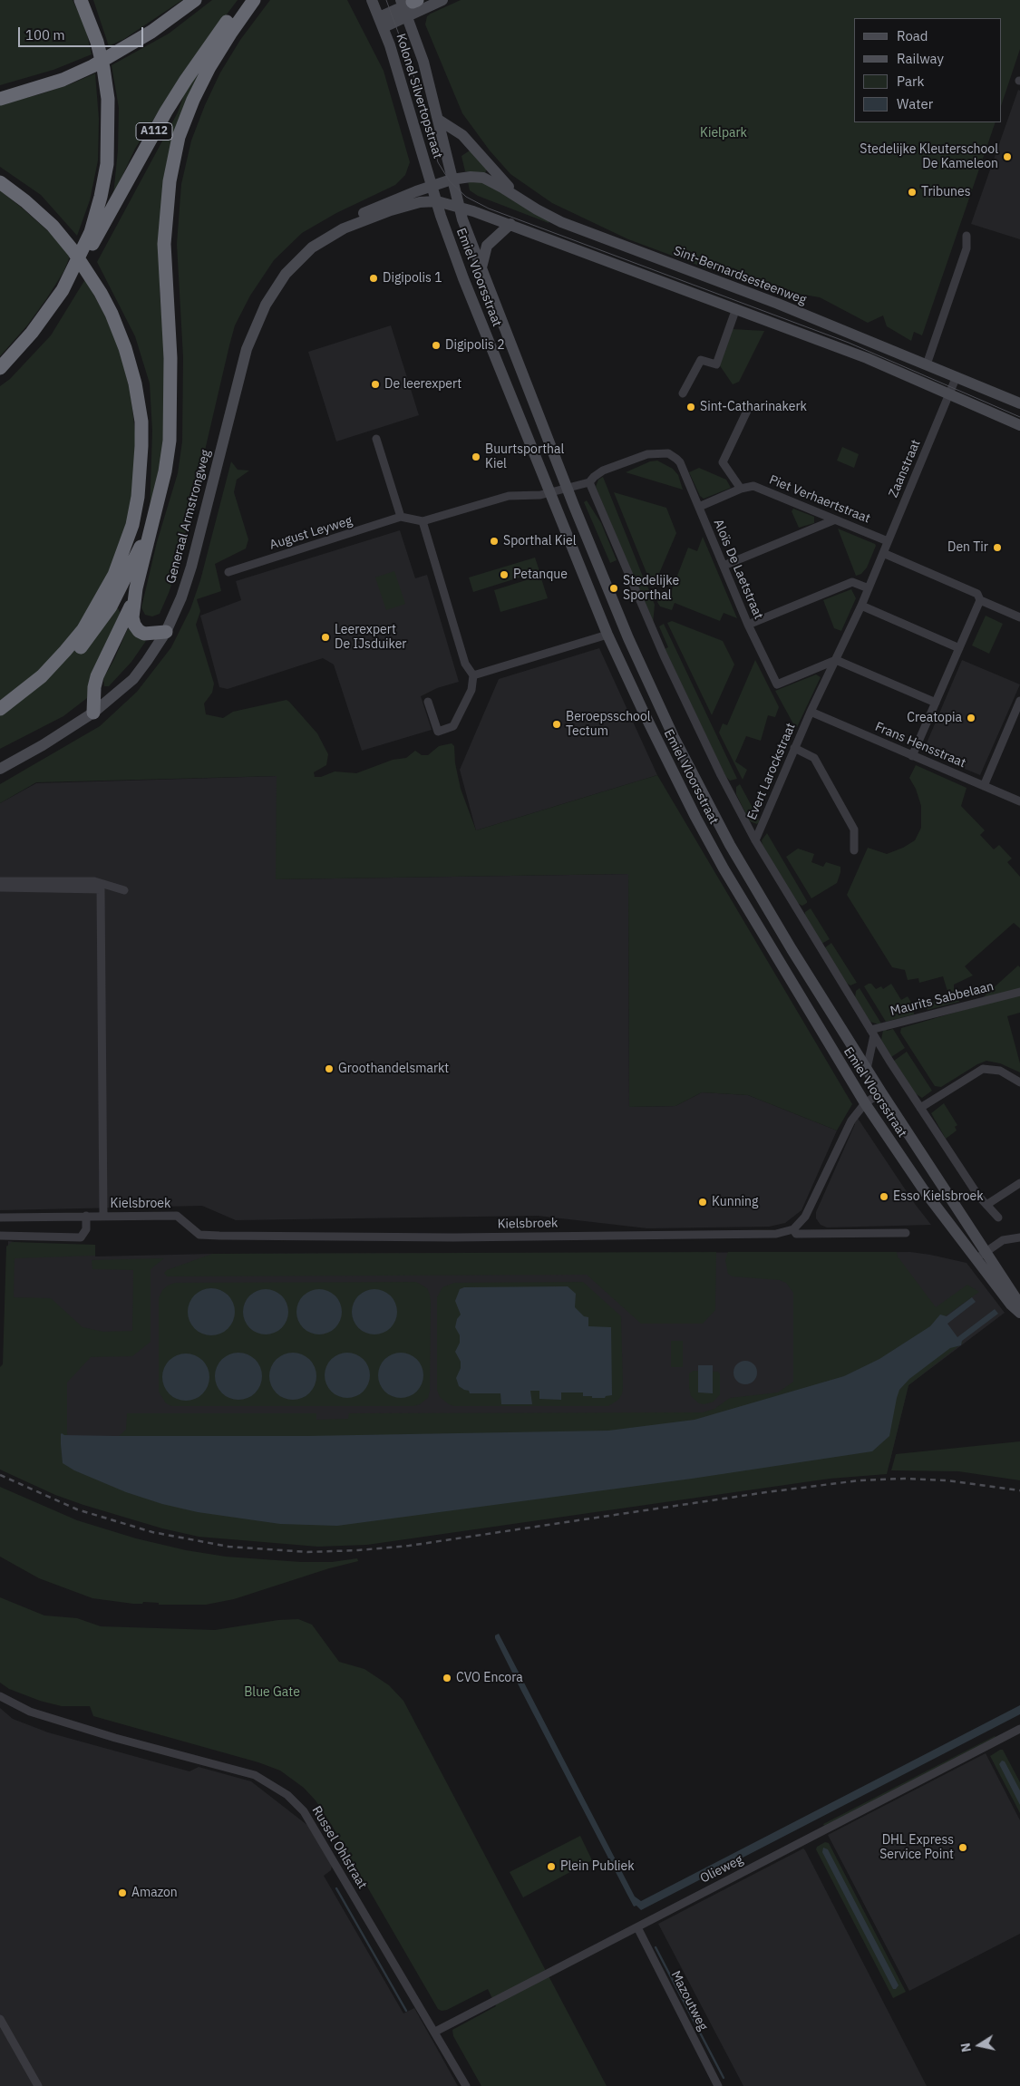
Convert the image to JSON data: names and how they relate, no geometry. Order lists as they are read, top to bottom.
{
  "streets": {
    "highway": ["A112"],
    "street": [
      "Kolonel Silvertopstraat",
      "Sint-Bernardsesteenweg",
      "Emiel Vloorsstraat",
      "Zaanstraat",
      "Piet Verhaertstraat",
      "Generaal Armstrongweg",
      "August Leyweg",
      "Aloïs De Laetstraat",
      "Frans Hensstraat",
      "Evert Larockstraat",
      "Maurits Sabbelaan",
      "Kielsbroek",
      "Russel Ohlstraat",
      "Olieweg",
      "Mazoutweg"
    ]
  },
  "crossings": [
    ["Kolonel Silvertopstraat", "Sint-Bernardsesteenweg"],
    ["Kolonel Silvertopstraat", "Emiel Vloorsstraat"],
    ["Kolonel Silvertopstraat", "Generaal Armstrongweg"],
    ["Sint-Bernardsesteenweg", "Emiel Vloorsstraat"],
    ["Sint-Bernardsesteenweg", "Zaanstraat"],
    ["Sint-Bernardsesteenweg", "Generaal Armstrongweg"],
    ["Emiel Vloorsstraat", "Generaal Armstrongweg"],
    ["Emiel Vloorsstraat", "August Leyweg"],
    ["Emiel Vloorsstraat", "Maurits Sabbelaan"],
    ["Zaanstraat", "Piet Verhaertstraat"],
    ["Zaanstraat", "Aloïs De Laetstraat"],
    ["Zaanstraat", "Evert Larockstraat"],
    ["Piet Verhaertstraat", "Aloïs De Laetstraat"],
    ["Aloïs De Laetstraat", "Evert Larockstraat"],
    ["Frans Hensstraat", "Evert Larockstraat"],
    ["Russel Ohlstraat", "Olieweg"],
    ["Olieweg", "Mazoutweg"]
  ],
  "parks": ["Kielpark", "Blue Gate"],
  "places": [
    "Stedelijke Kleuterschool De Kameleon",
    "Tribunes",
    "Digipolis 1",
    "Digipolis 2",
    "De leerexpert",
    "Sint-Catharinakerk",
    "Buurtsporthal Kiel",
    "Sporthal Kiel",
    "Den Tir",
    "Petanque",
    "Stedelijke Sporthal",
    "Leerexpert De IJsduiker",
    "Creatopia",
    "Beroepsschool Tectum",
    "Groothandelsmarkt",
    "Esso Kielsbroek",
    "Kunning",
    "CVO Encora",
    "DHL Express Service Point",
    "Plein Publiek",
    "Amazon"
  ],
  "legend": [
    "Road",
    "Railway",
    "Park",
    "Water"
  ],
  "scale_bar": "100 m",
  "north": "left"
}
